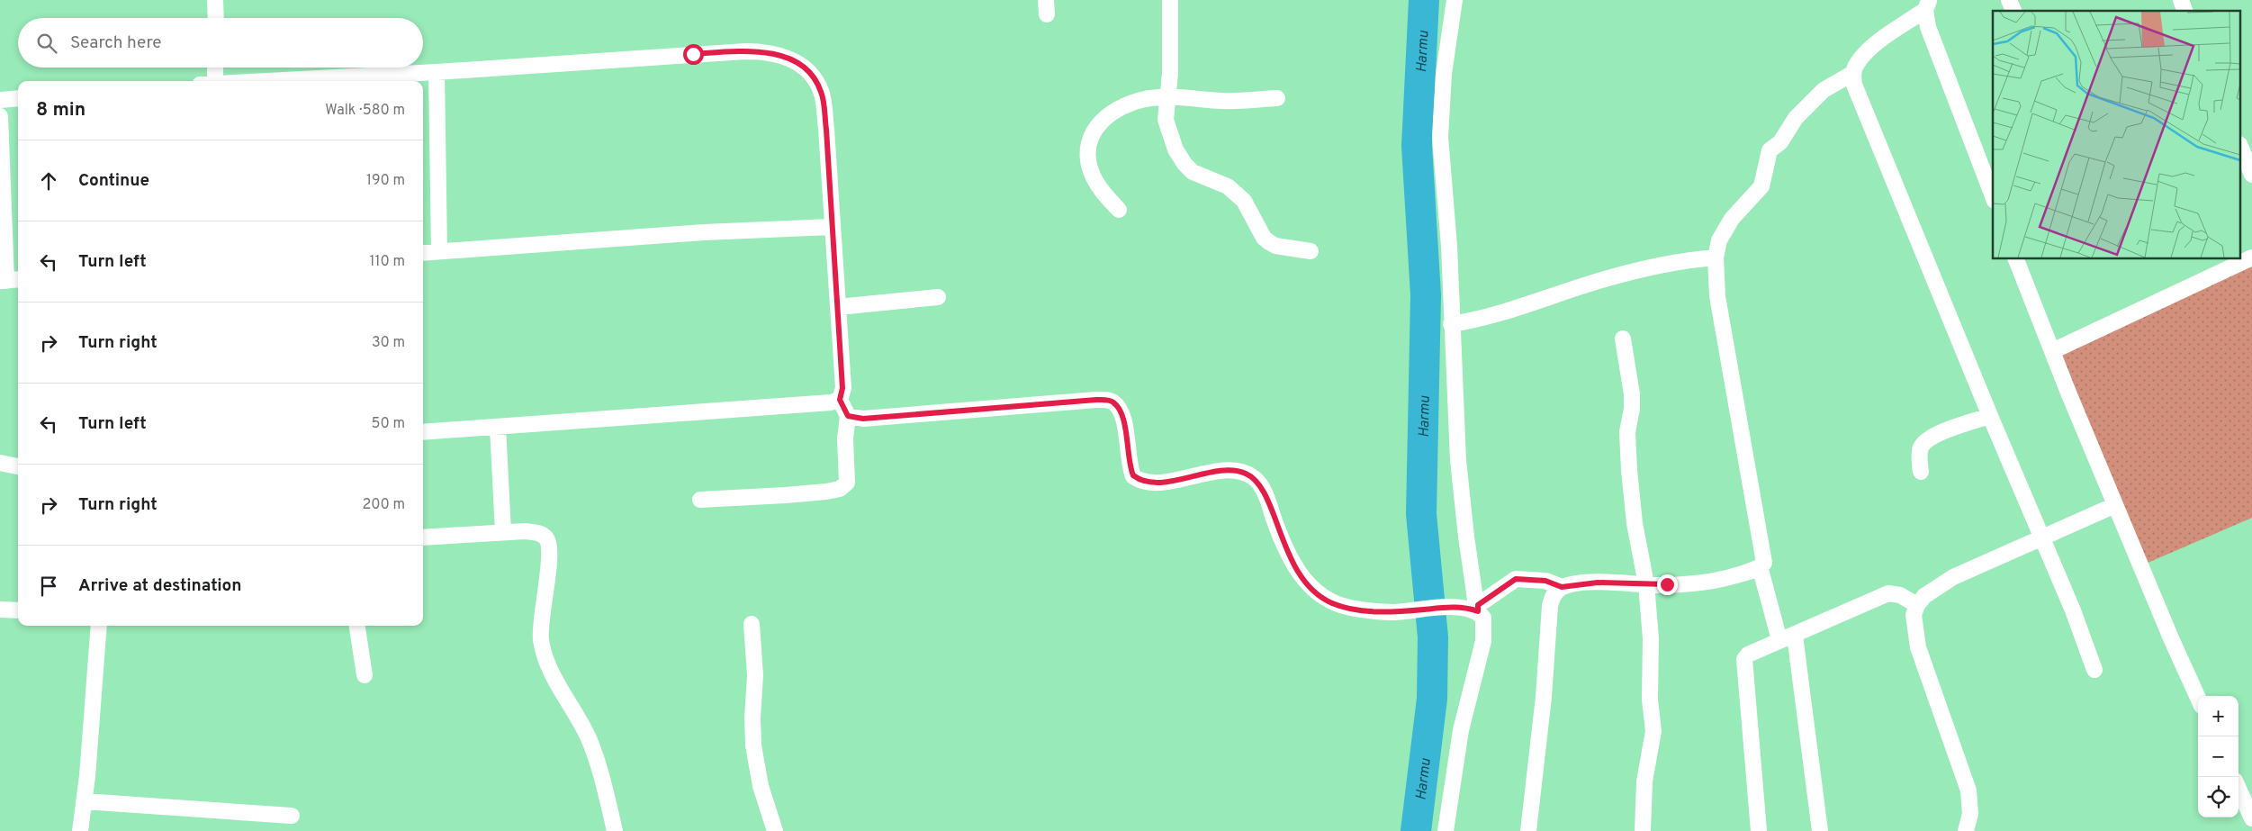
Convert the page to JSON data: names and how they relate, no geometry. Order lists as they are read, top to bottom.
{
  "water": ["Harmu"],
  "page": {
    "search": "Search here",
    "heading": ["8 min", "Walk · 580 m"],
    "list": [
      ["Continue", "190 m"],
      ["Turn left", "110 m"],
      ["Turn right", "30 m"],
      ["Turn left", "50 m"],
      ["Turn right", "200 m"],
      "Arrive at destination"
    ],
    "map_buttons": ["+", "−"]
  }
}
